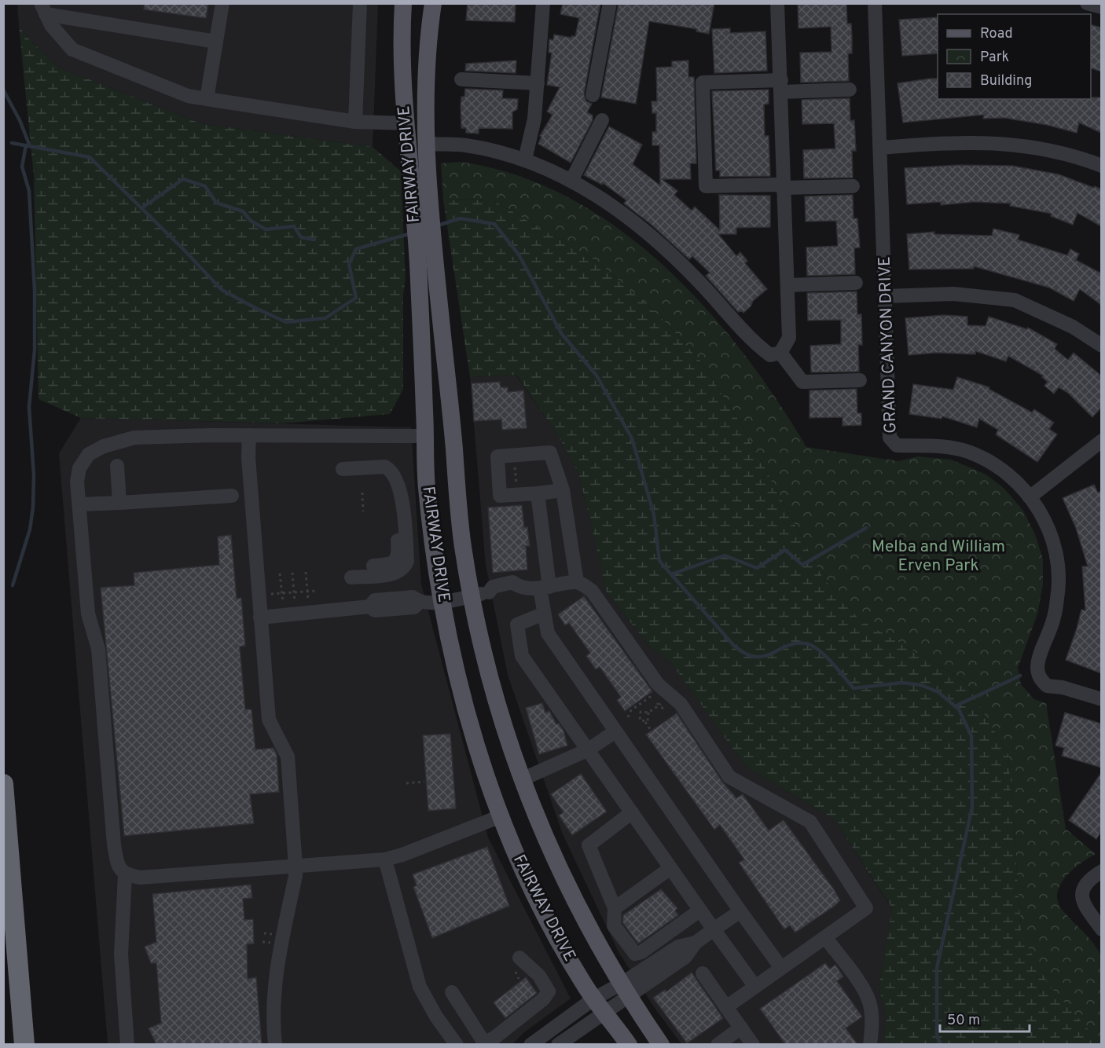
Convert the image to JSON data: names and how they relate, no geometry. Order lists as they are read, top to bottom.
{
  "streets": {
    "main road": ["FAIRWAY DRIVE"],
    "street": ["GRAND CANYON DRIVE"]
  },
  "parks": ["Melba and William Erven Park"],
  "legend": ["Road", "Park", "Building"],
  "scale_bar": "50 m"
}
